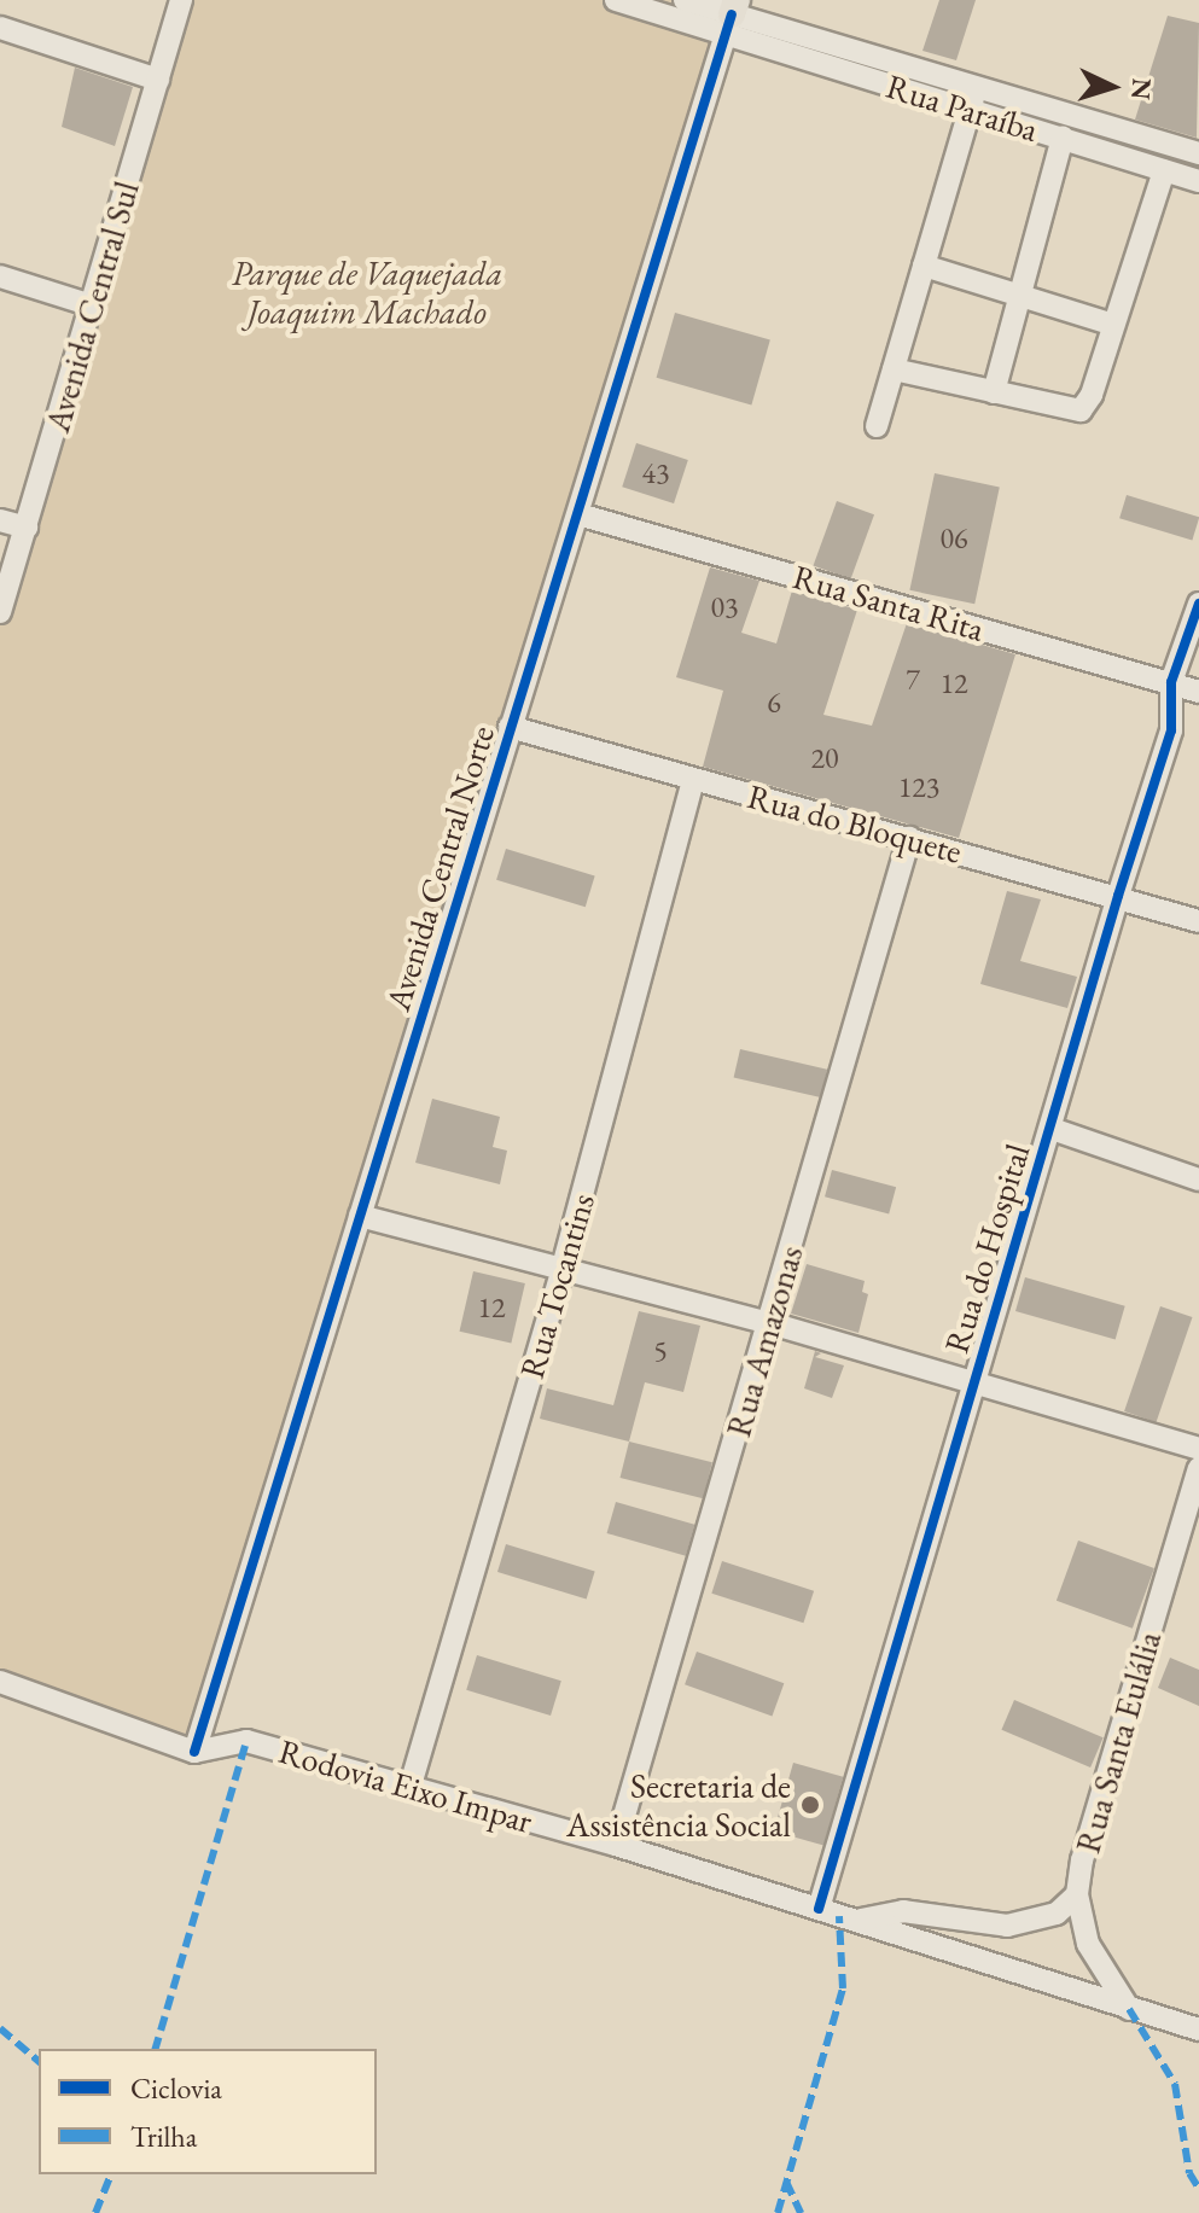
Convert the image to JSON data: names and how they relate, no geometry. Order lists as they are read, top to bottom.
{
  "streets": {
    "street": [
      "Rua Paraíba",
      "Avenida Central Sul",
      "Rua Santa Rita",
      "Rua do Bloquete",
      "Avenida Central Norte",
      "Rua do Hospital",
      "Rua Tocantins",
      "Rua Amazonas",
      "Rua Santa Eulália",
      "Rodovia Eixo Impar"
    ]
  },
  "crossings": [
    ["Rua Paraíba", "Avenida Central Norte"],
    ["Rua Santa Rita", "Avenida Central Norte"],
    ["Rua Santa Rita", "Rua do Hospital"],
    ["Rua do Bloquete", "Avenida Central Norte"],
    ["Rua do Bloquete", "Rua do Hospital"],
    ["Rua do Bloquete", "Rua Tocantins"],
    ["Rua do Bloquete", "Rua Amazonas"],
    ["Avenida Central Norte", "Rodovia Eixo Impar"],
    ["Rua do Hospital", "Rodovia Eixo Impar"],
    ["Rua Tocantins", "Rodovia Eixo Impar"],
    ["Rua Amazonas", "Rodovia Eixo Impar"],
    ["Rua Santa Eulália", "Rodovia Eixo Impar"]
  ],
  "parks": ["Parque de Vaquejada Joaquim Machado"],
  "places": ["Secretaria de Assistência Social"],
  "house_numbers": [
    "43",
    "06",
    "03",
    "7",
    "12",
    "6",
    "20",
    "123",
    "12",
    "5"
  ],
  "legend": ["Ciclovia", "Trilha"],
  "north": "right"
}
